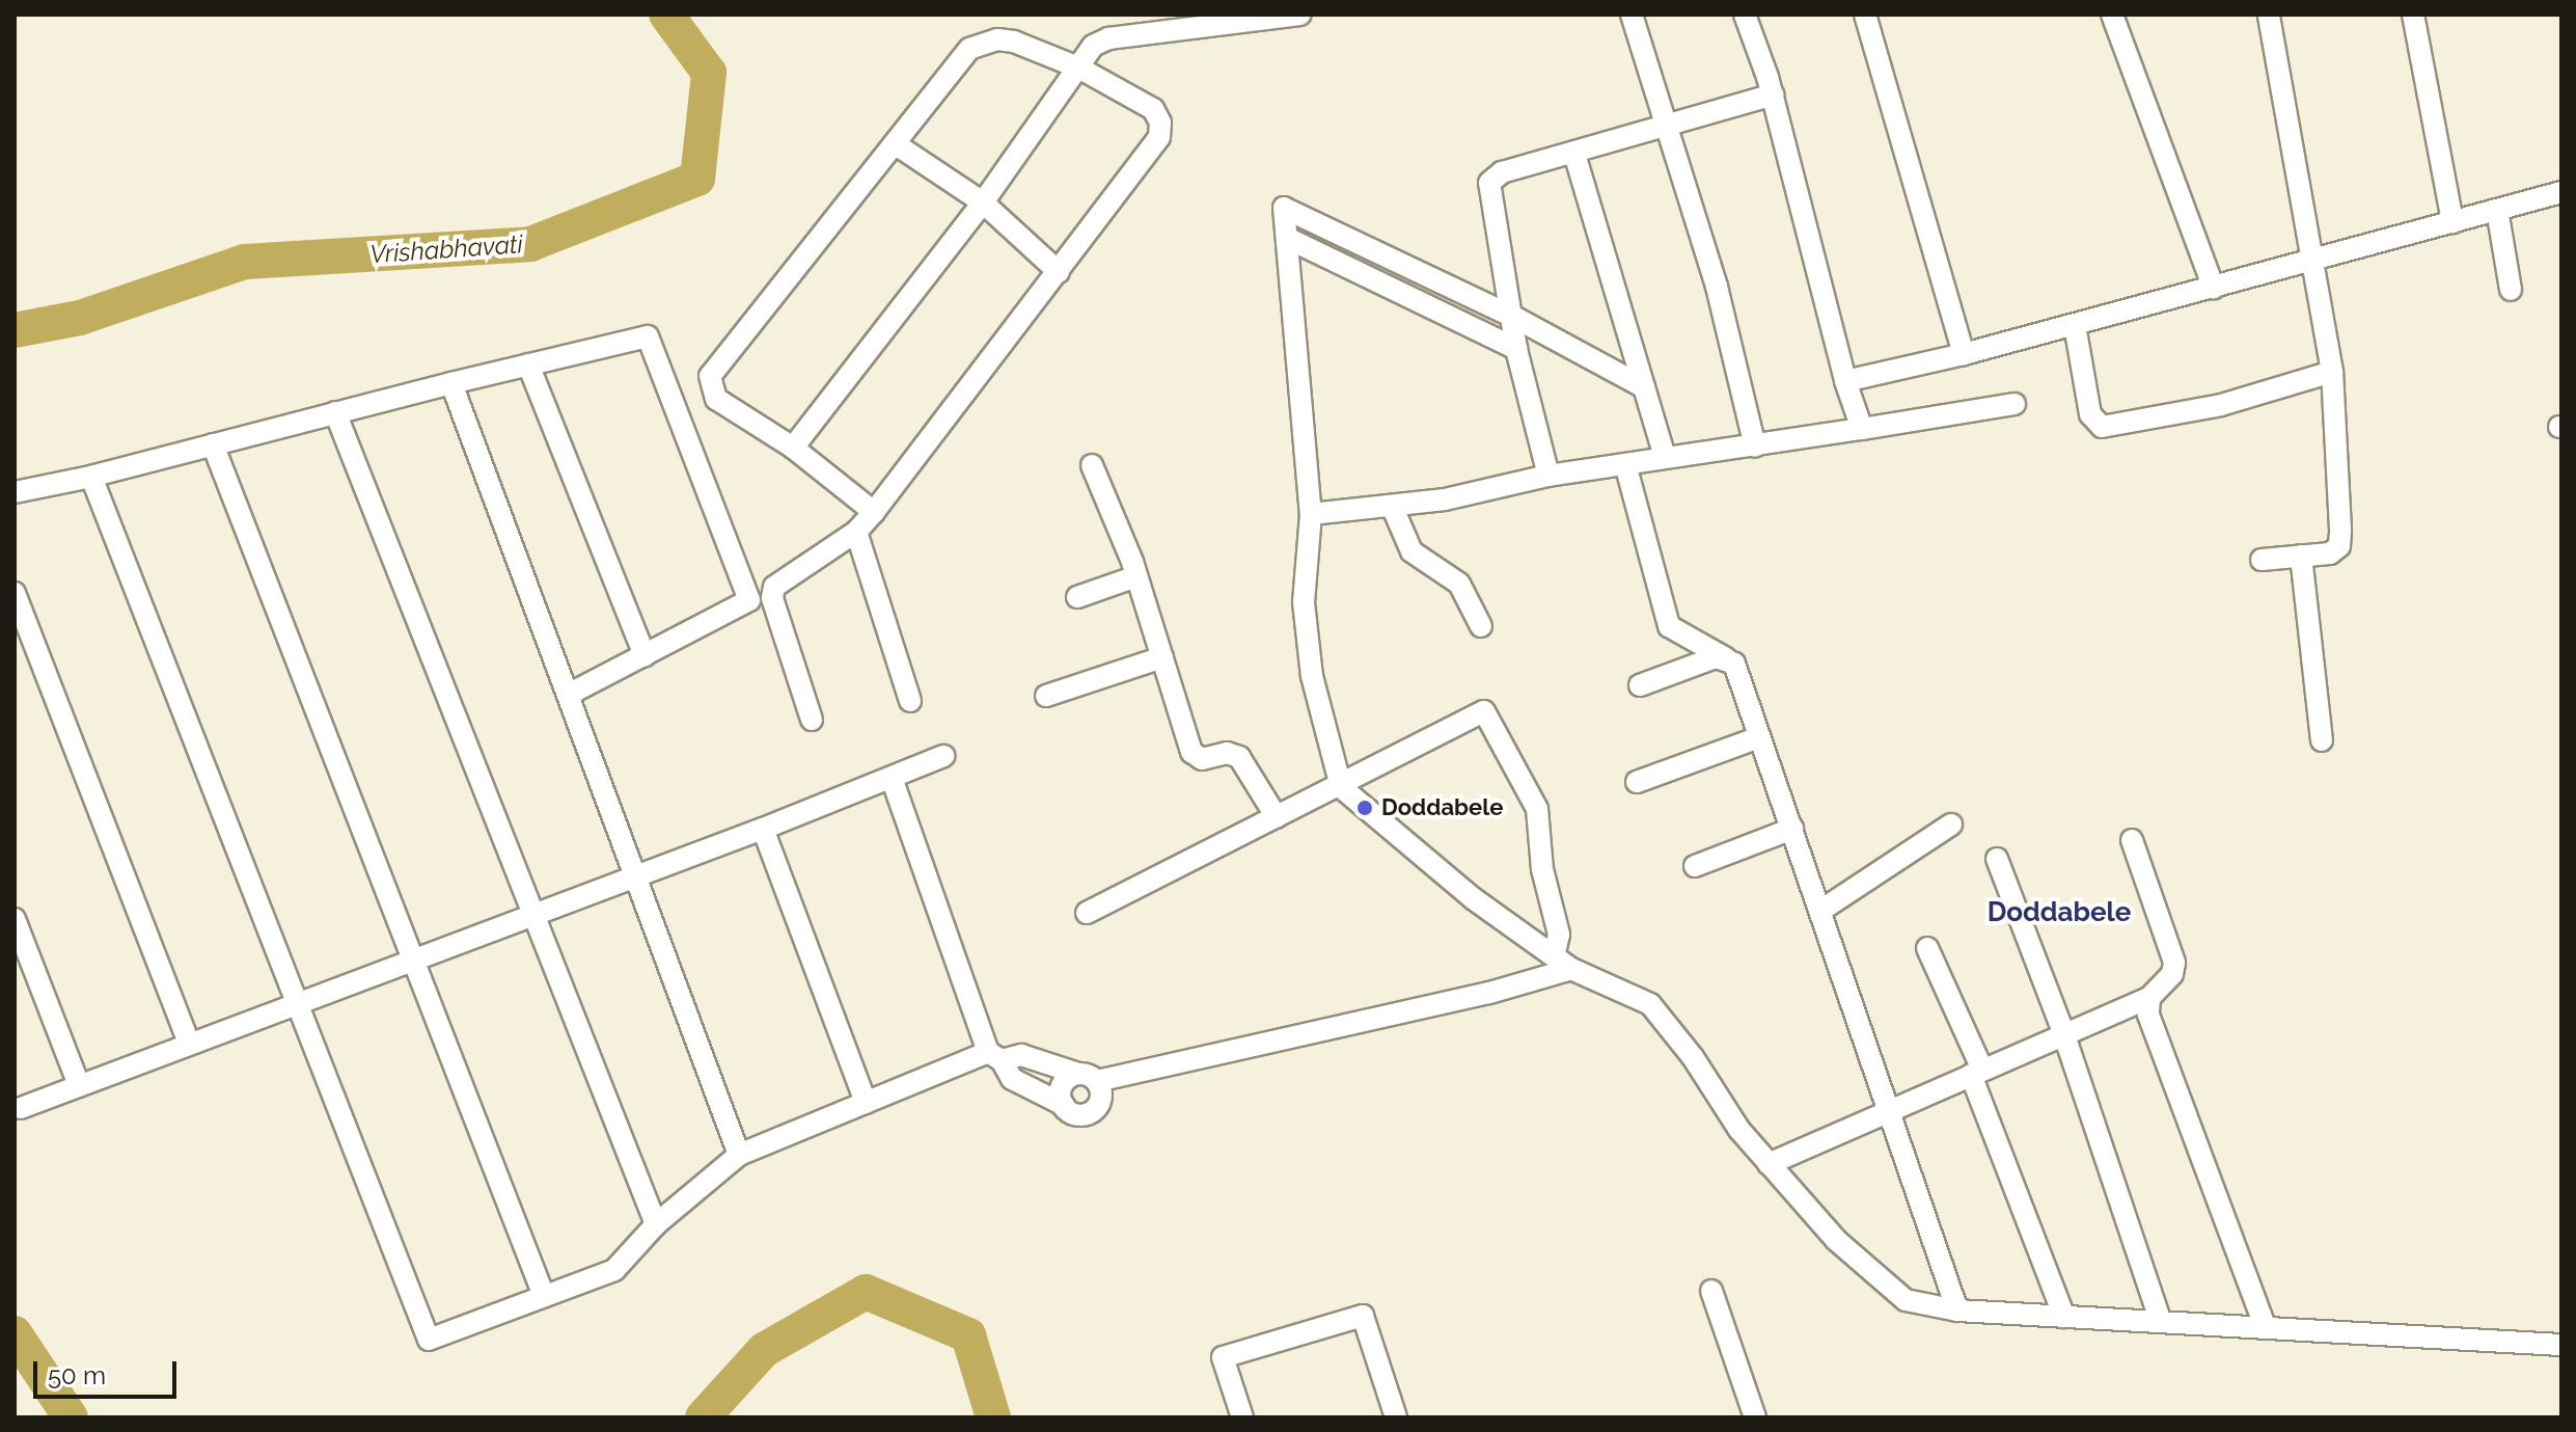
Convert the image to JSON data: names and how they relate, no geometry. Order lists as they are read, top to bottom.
{
  "districts": ["Doddabele"],
  "water": ["Vrishabhavati"],
  "places": ["Doddabele"],
  "scale_bar": "50 m"
}
